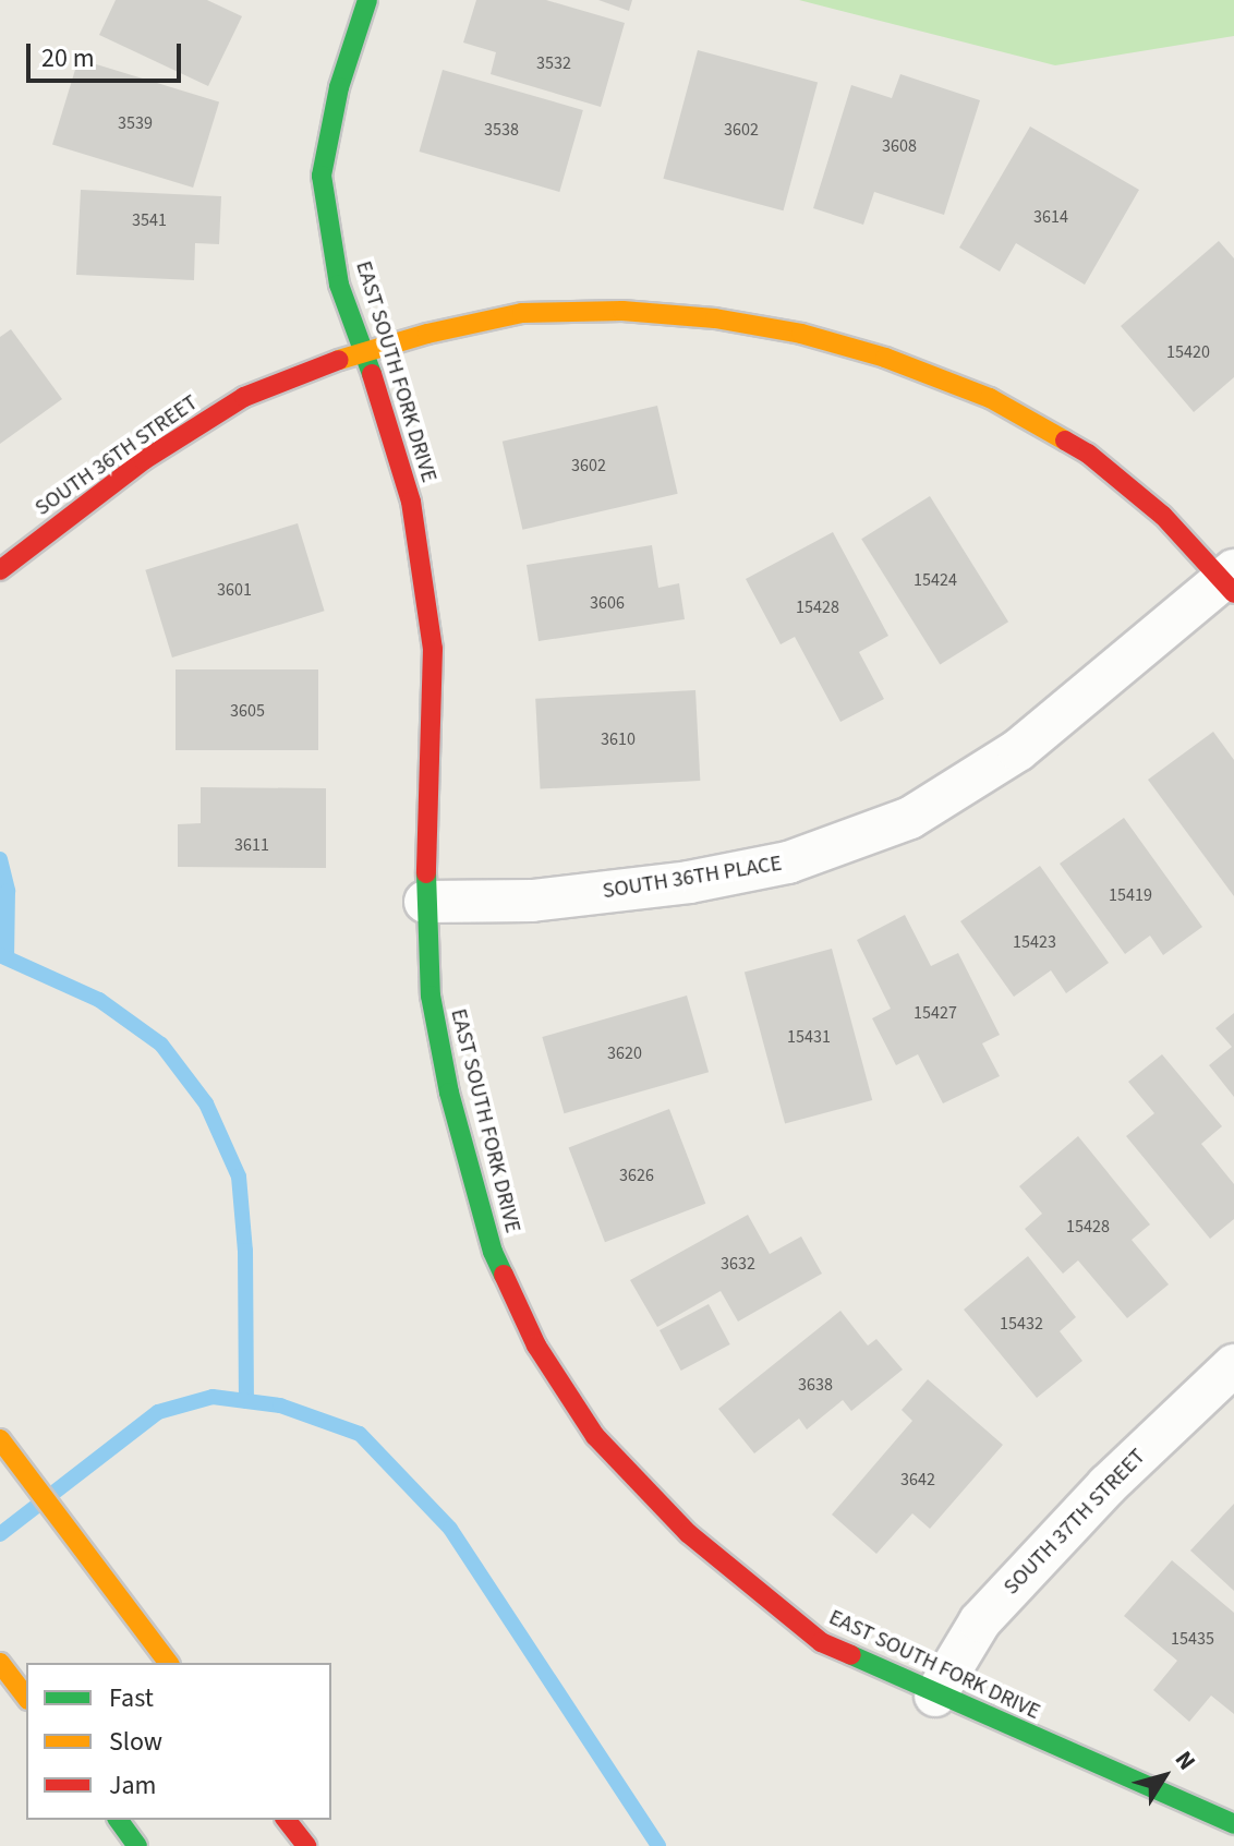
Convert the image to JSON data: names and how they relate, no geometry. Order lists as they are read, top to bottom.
{
  "streets": {
    "street": [
      "EAST SOUTH FORK DRIVE",
      "SOUTH 36TH STREET",
      "SOUTH 36TH PLACE",
      "SOUTH 37TH STREET"
    ]
  },
  "crossings": [
    ["EAST SOUTH FORK DRIVE", "SOUTH 36TH STREET"],
    ["EAST SOUTH FORK DRIVE", "SOUTH 36TH PLACE"],
    ["EAST SOUTH FORK DRIVE", "SOUTH 37TH STREET"],
    ["SOUTH 36TH STREET", "SOUTH 36TH PLACE"]
  ],
  "house_numbers": [
    "3532",
    "3539",
    "3538",
    "3602",
    "3608",
    "3614",
    "3541",
    "15420",
    "3602",
    "15424",
    "3601",
    "3606",
    "15428",
    "3605",
    "3610",
    "3611",
    "15419",
    "15423",
    "15427",
    "15431",
    "3620",
    "3626",
    "15428",
    "3632",
    "15432",
    "3638",
    "3642",
    "15435"
  ],
  "legend": ["Fast", "Slow", "Jam"],
  "scale_bar": "20 m",
  "north": "top right"
}
